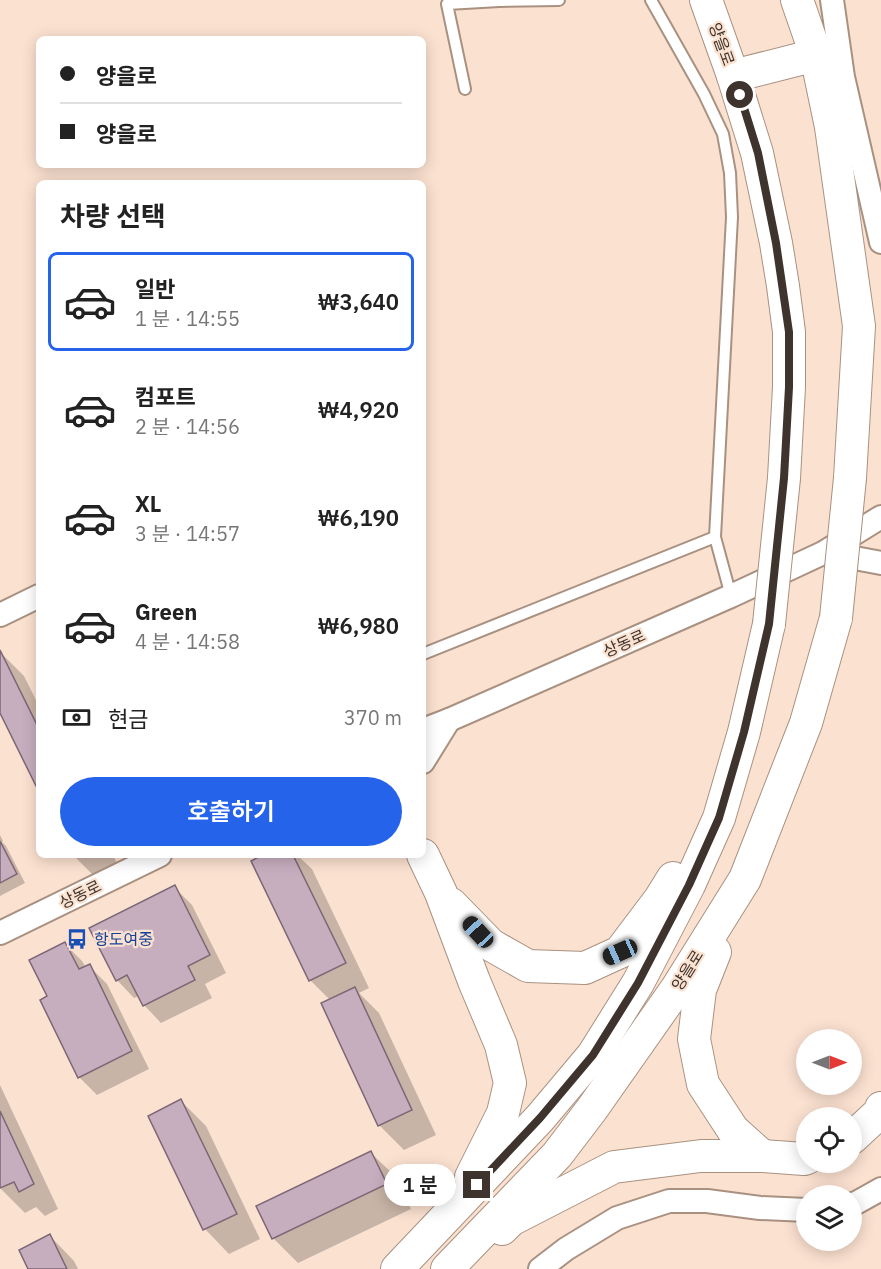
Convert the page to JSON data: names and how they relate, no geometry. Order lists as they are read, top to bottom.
{
  "streets": {
    "street": ["양을로", "상동로"]
  },
  "places": {
    "bus stop": ["항도여중"]
  },
  "north": "right",
  "page": {
    "banner": ["양을로", "양을로"],
    "heading": "차량 선택",
    "list": [
      {
        "name": "일반",
        "note": "1 분 · 14:55",
        "value": "₩3,640"
      },
      {
        "name": "컴포트",
        "note": "2 분 · 14:56",
        "value": "₩4,920"
      },
      {
        "name": "XL",
        "note": "3 분 · 14:57",
        "value": "₩6,190"
      },
      {
        "name": "Green",
        "note": "4 분 · 14:58",
        "value": "₩6,980"
      }
    ],
    "pay": ["현금", "370 m"],
    "buttons": "호출하기",
    "bubble": "1 분"
  }
}
